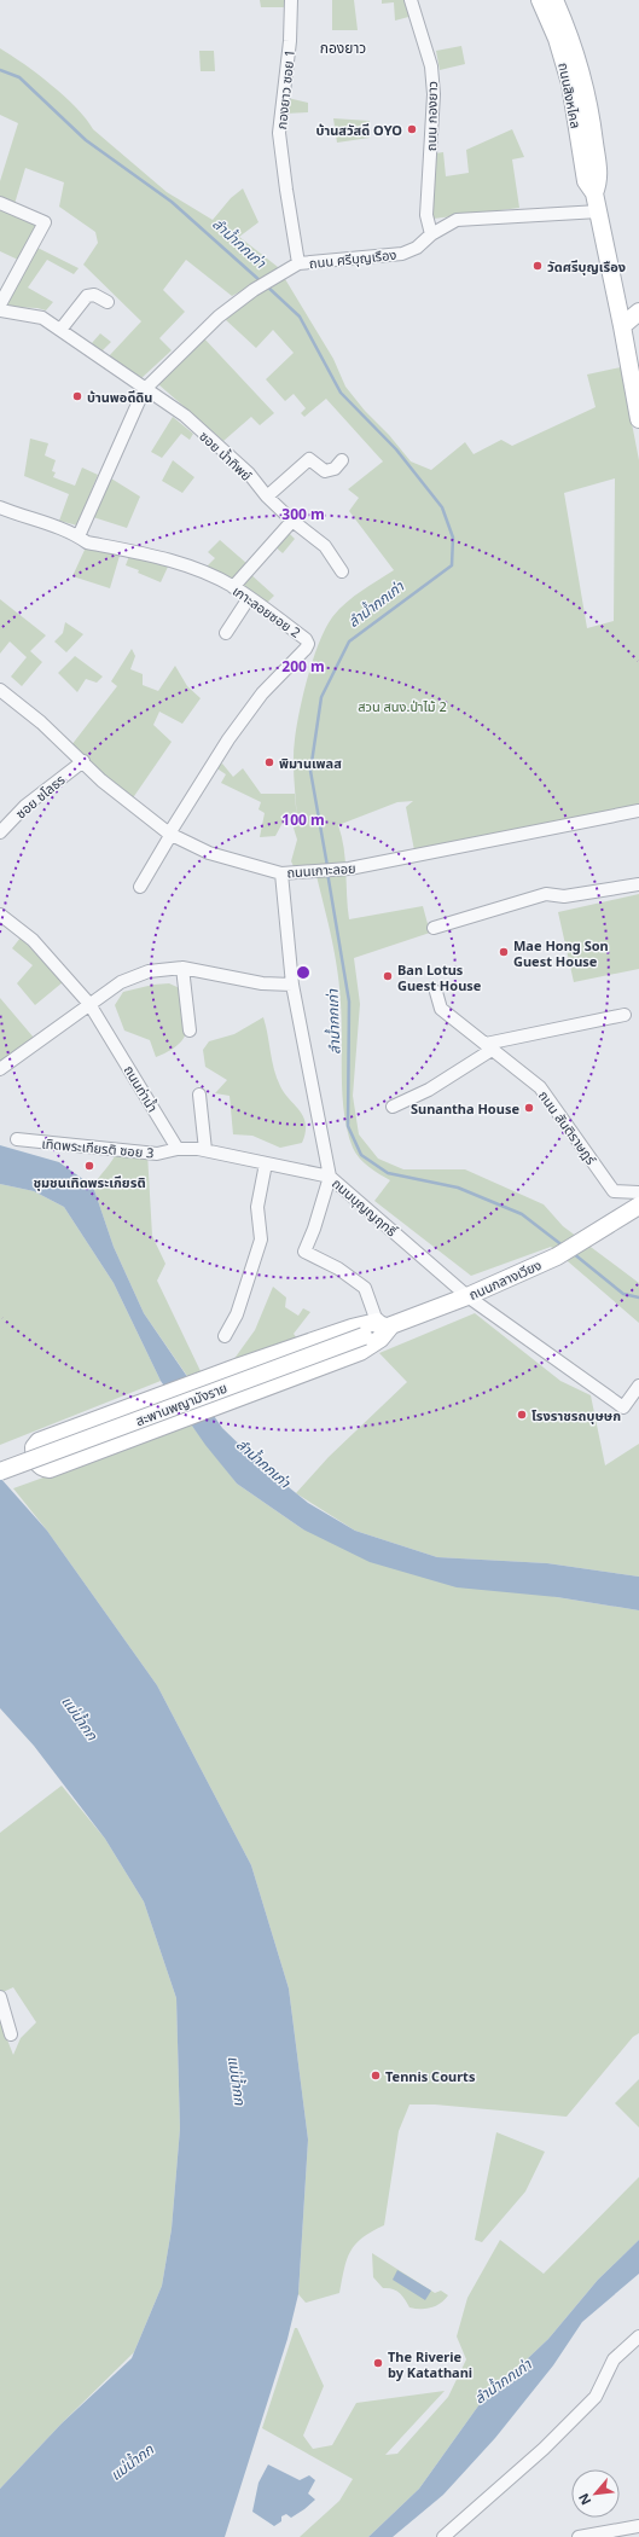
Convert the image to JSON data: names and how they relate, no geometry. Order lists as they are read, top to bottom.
{
  "streets": {
    "main road": ["ถนนสิงหไคล", "ถนนกลางเวียง", "สะพานพญามังราย"],
    "street": [
      "กองยาว ซอย 1",
      "ถนน กองยาว",
      "ถนน ศรีบุญเรือง",
      "ซอย น้ำทิพย์",
      "เกาะลอยซอย 2",
      "ซอย ชโลธร",
      "ถนนเกาะลอย",
      "ถนนท่าน้ำ",
      "ถนน สันติราษฎร์",
      "เทิดพระเกียรติ ซอย 3",
      "ถนนบุญญฤทธิ์"
    ]
  },
  "crossings": [
    ["กองยาว ซอย 1", "ถนน ศรีบุญเรือง"],
    ["ถนนสิงหไคล", "ถนน ศรีบุญเรือง"],
    ["ถนน กองยาว", "ถนน ศรีบุญเรือง"],
    ["ถนน ศรีบุญเรือง", "ซอย น้ำทิพย์"],
    ["ถนน ศรีบุญเรือง", "เกาะลอยซอย 2"],
    ["เกาะลอยซอย 2", "ถนนเกาะลอย"],
    ["ซอย ชโลธร", "ถนนเกาะลอย"],
    ["ถนนเกาะลอย", "ถนนบุญญฤทธิ์"],
    ["ถนนท่าน้ำ", "เทิดพระเกียรติ ซอย 3"],
    ["ถนนบุญญฤทธิ์", "ถนนกลางเวียง"],
    ["ถนนกลางเวียง", "สะพานพญามังราย"]
  ],
  "districts": ["กองยาว"],
  "water": ["ลำน้ำกกเก่า", "แม่น้ำกก"],
  "parks": ["สวน สนง.ป่าไม้ 2"],
  "places": [
    "บ้านสวัสดี OYO",
    "วัดศรีบุญเรือง",
    "บ้านพอดีดิน",
    "พิมานเพลส",
    "Mae Hong Son Guest House",
    "Ban Lotus Guest House",
    "Sunantha House",
    "ชุมชนเทิดพระเกียรติ",
    "โรงราชรถบุษษก",
    "Tennis Courts",
    "The Riverie by Katathani"
  ],
  "north": "bottom left",
  "rings": ["300 m", "200 m", "100 m"]
}
